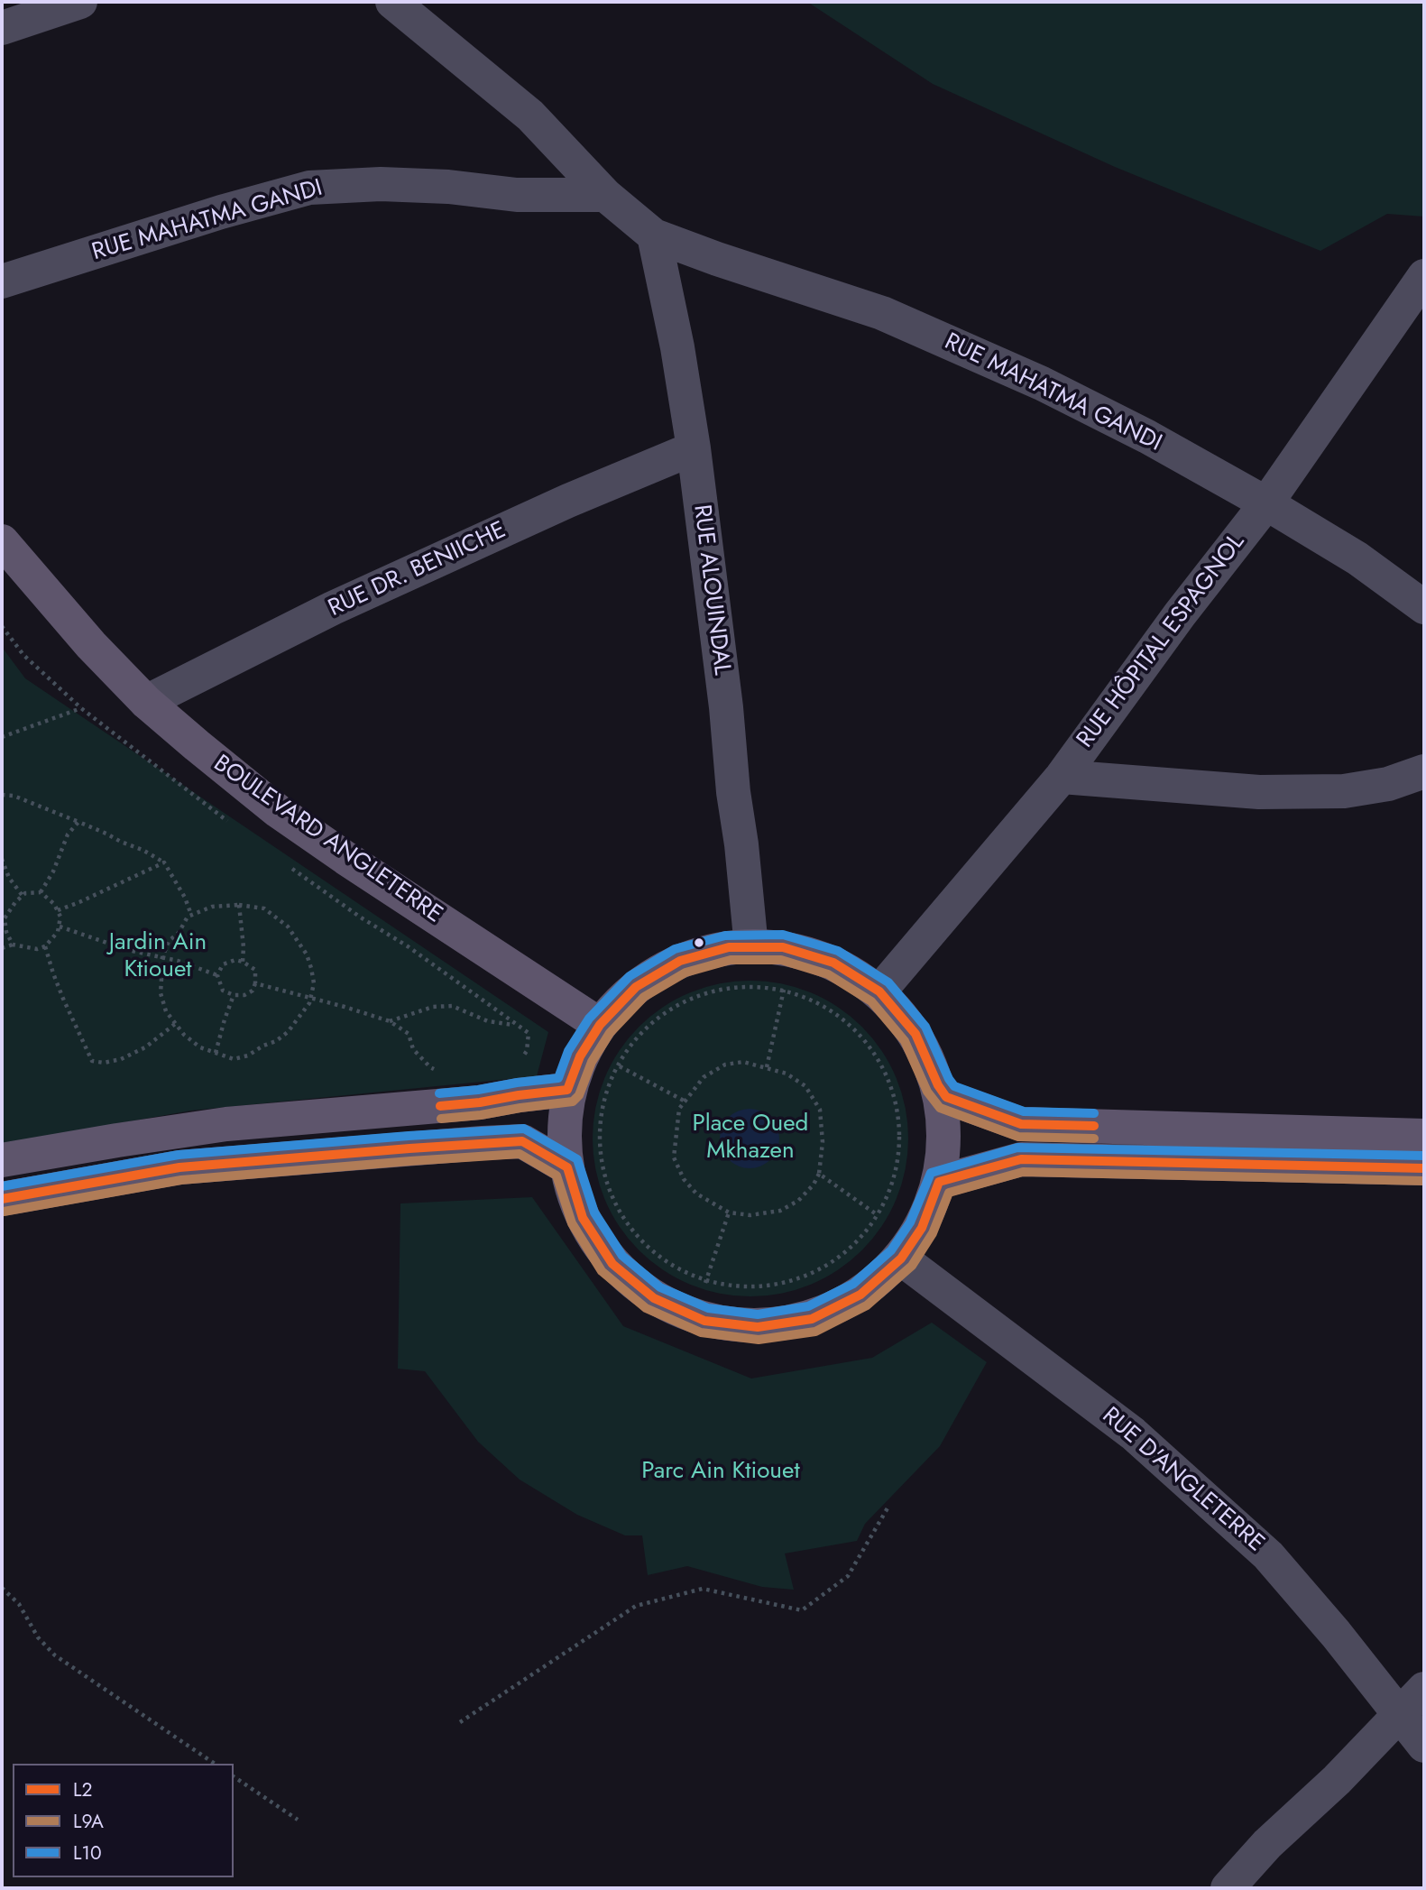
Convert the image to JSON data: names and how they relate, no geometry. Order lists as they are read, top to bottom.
{
  "streets": {
    "main road": ["BOULEVARD ANGLETERRE"],
    "street": [
      "RUE MAHATMA GANDI",
      "RUE DR. BENIICHE",
      "RUE ALOUINDAL",
      "RUE HÔPITAL ESPAGNOL",
      "RUE D'ANGLETERRE"
    ]
  },
  "crossings": [
    ["RUE MAHATMA GANDI", "RUE ALOUINDAL"],
    ["RUE MAHATMA GANDI", "RUE HÔPITAL ESPAGNOL"],
    ["RUE DR. BENIICHE", "RUE ALOUINDAL"],
    ["RUE DR. BENIICHE", "BOULEVARD ANGLETERRE"]
  ],
  "parks": ["Jardin Ain Ktiouet", "Place Oued Mkhazen", "Parc Ain Ktiouet"],
  "lines": ["transit line L10", "transit line L2", "transit line L9A"],
  "legend": ["L2", "L9A", "L10"]
}
